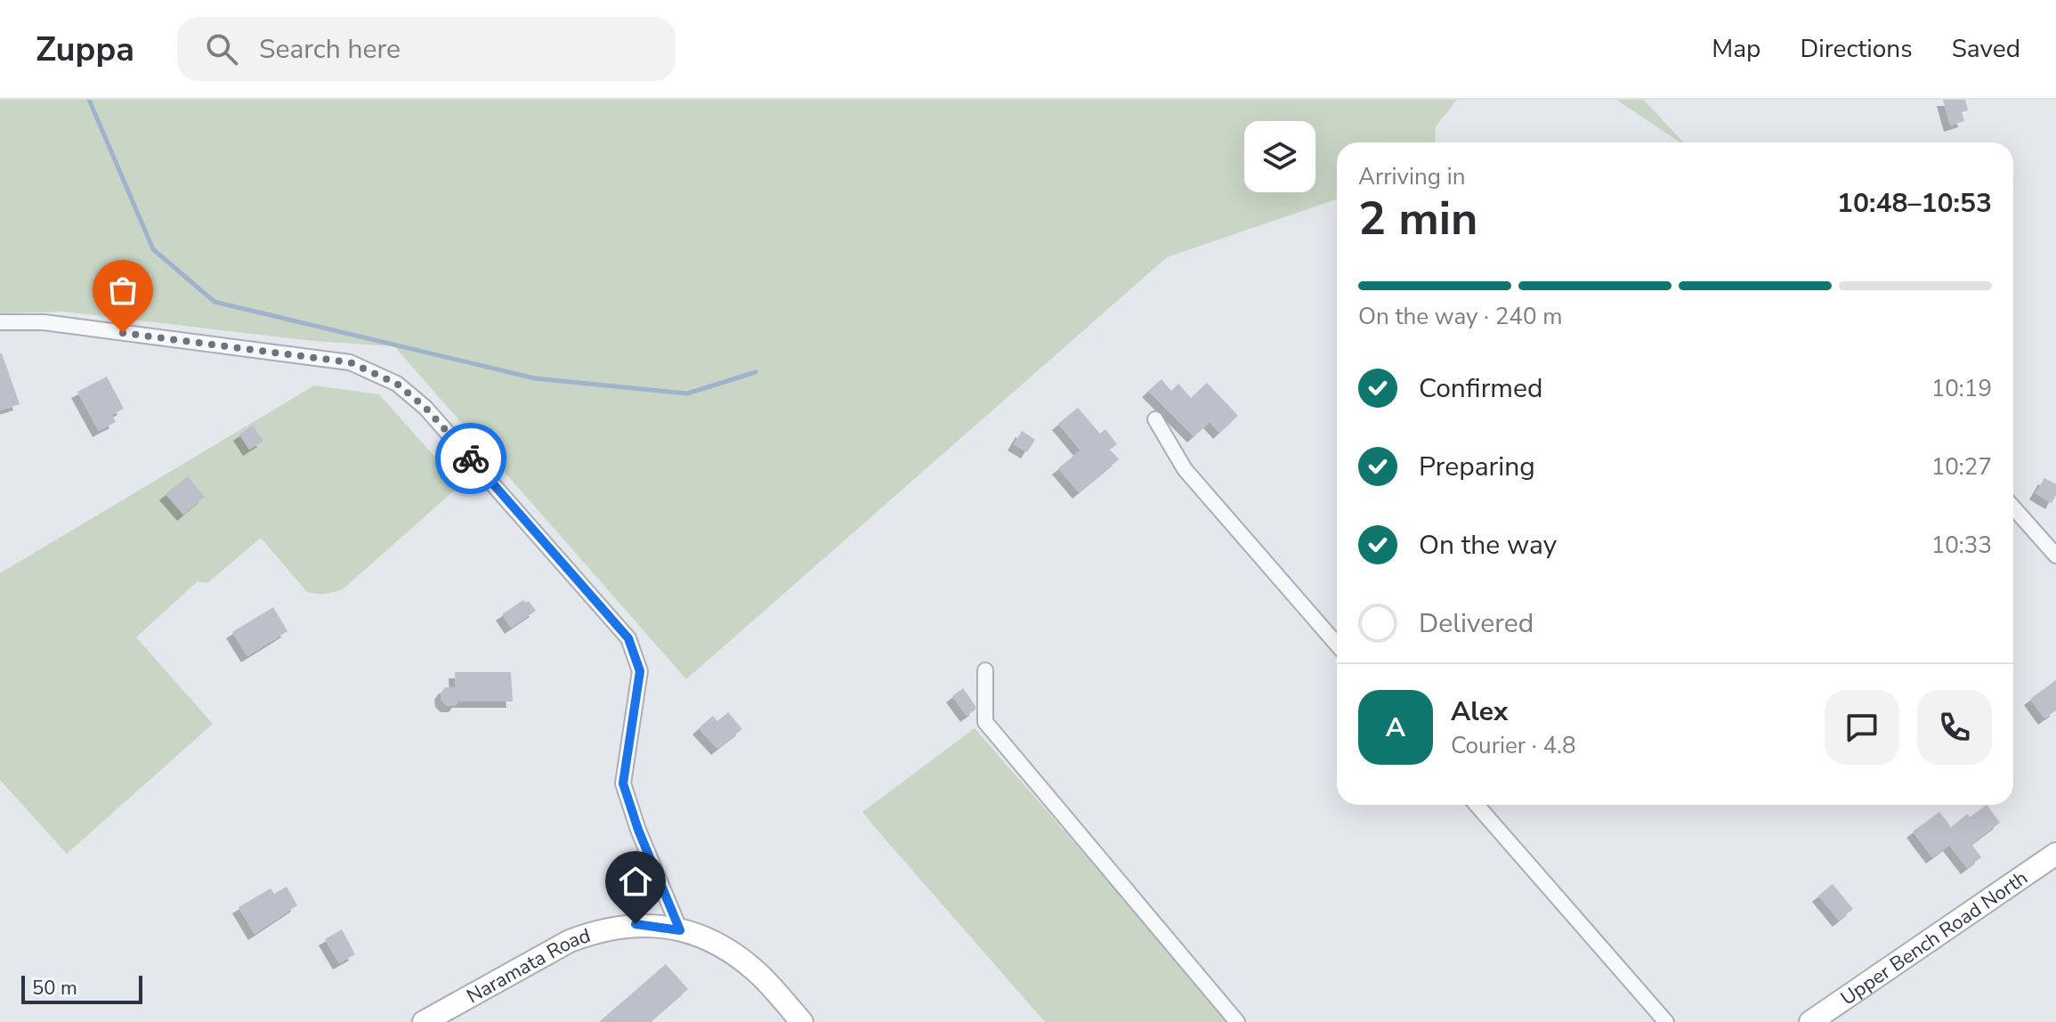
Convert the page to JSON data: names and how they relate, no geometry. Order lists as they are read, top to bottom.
{
  "streets": {
    "main road": ["Upper Bench Road North", "Naramata Road"]
  },
  "scale_bar": "50 m",
  "page": {
    "header": "Zuppa",
    "search": "Search here",
    "nav": ["Map", "Directions", "Saved"],
    "heading": ["2 min", "Arriving in", "10:48–10:53"],
    "panel": ["Alex", "Courier · 4.8"],
    "bar": "On the way · 240 m",
    "list": [
      ["Confirmed", "10:19"],
      ["Preparing", "10:27"],
      ["On the way", "10:33"],
      "Delivered"
    ],
    "round": "A",
    "scale": "50 m"
  }
}
